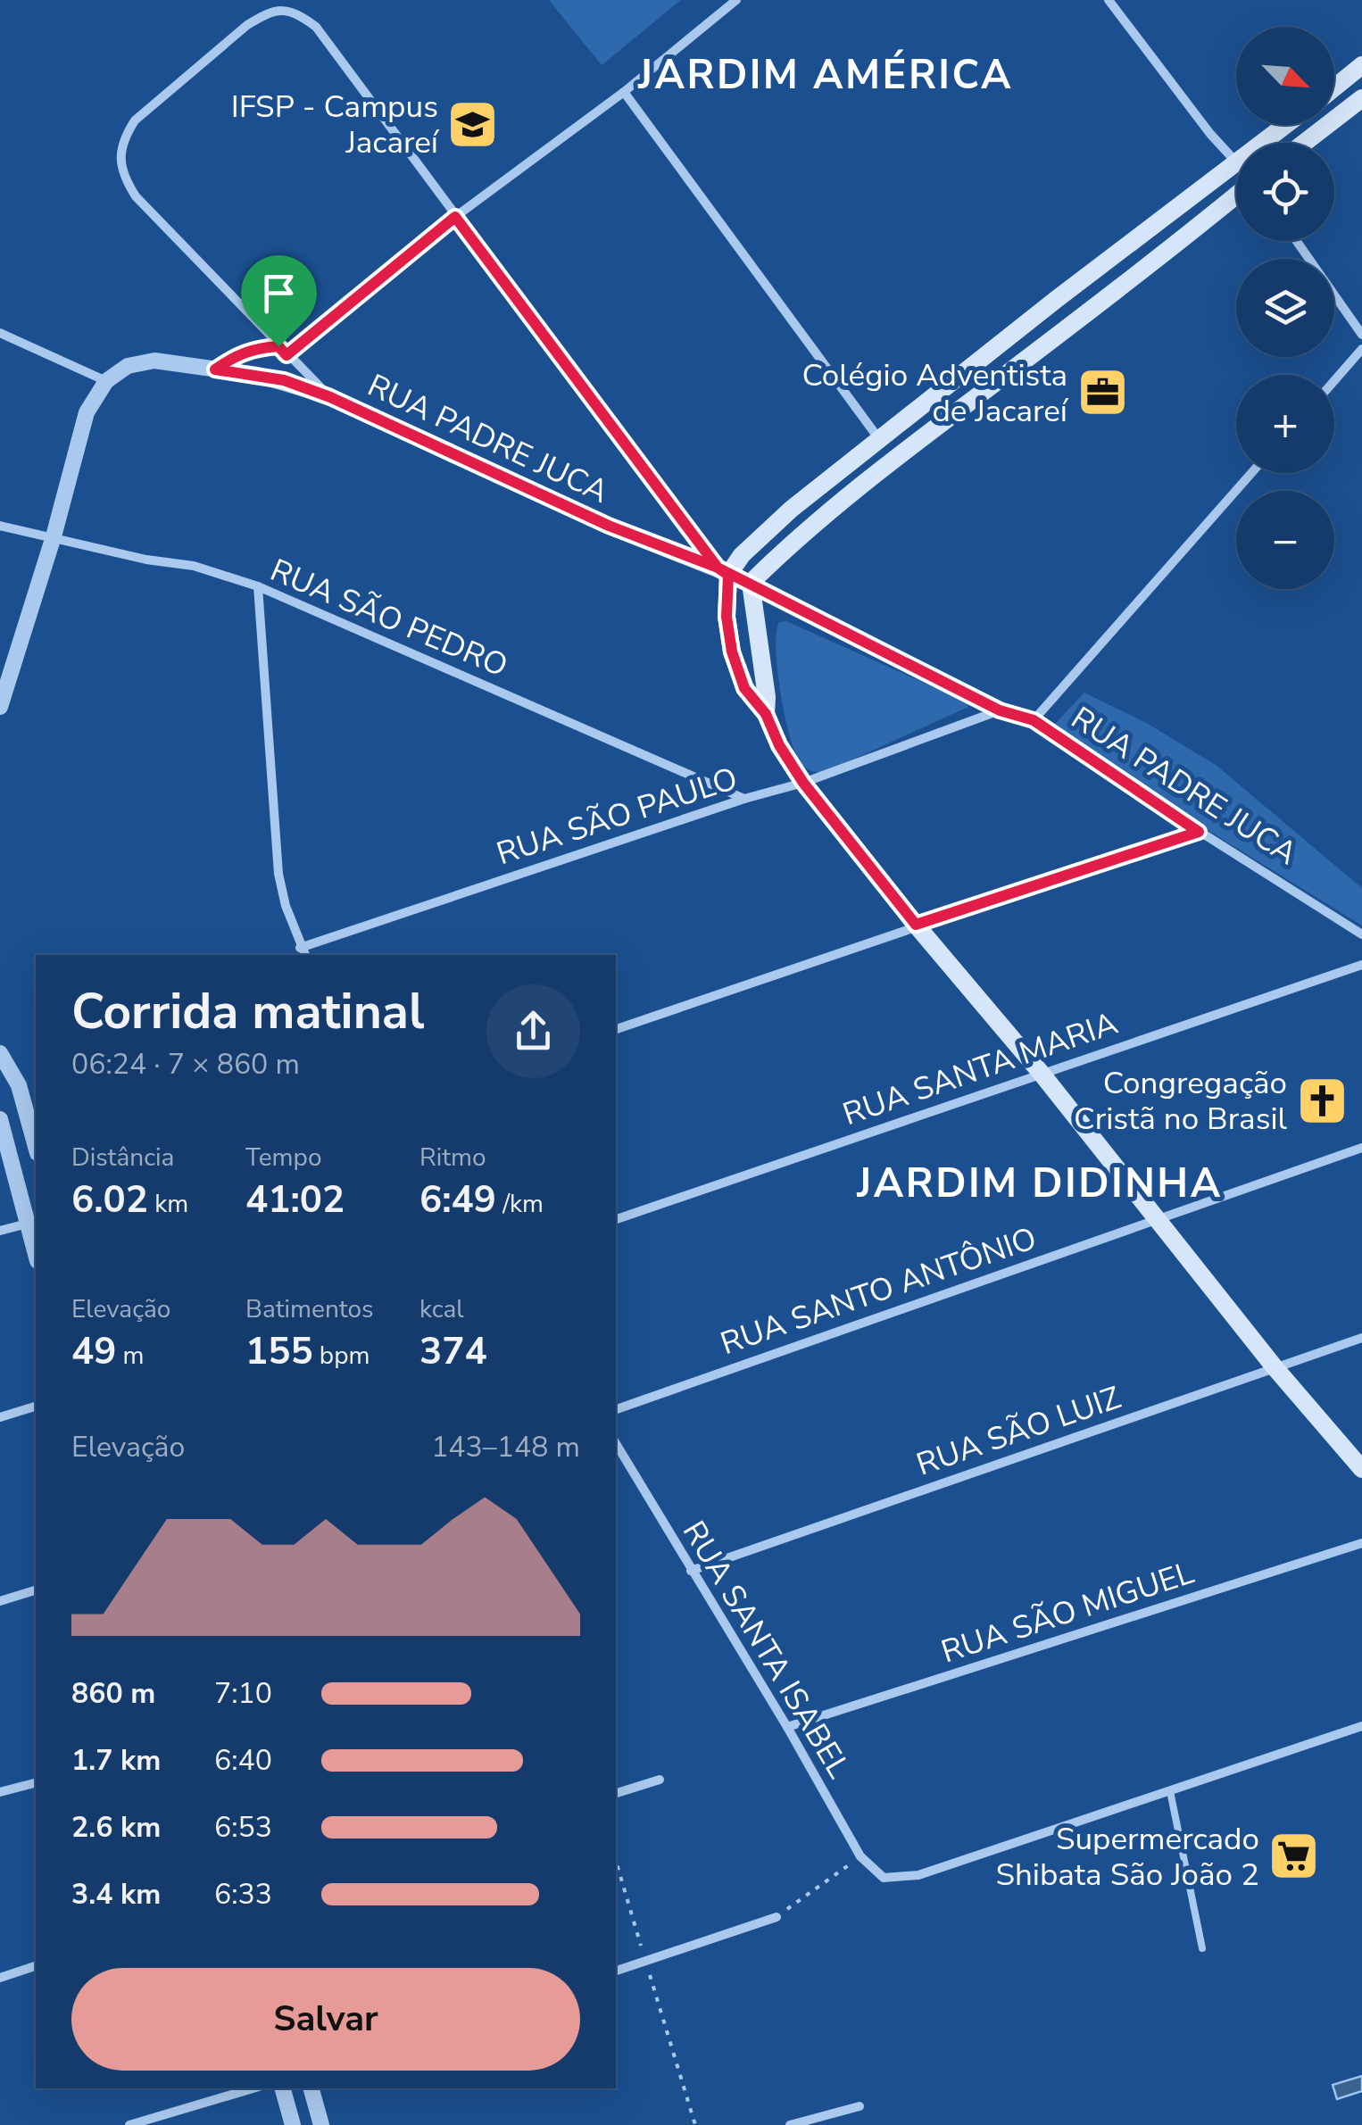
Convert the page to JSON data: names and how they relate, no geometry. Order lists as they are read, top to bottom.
{
  "streets": {
    "street": [
      "RUA PADRE JUCA",
      "RUA SÃO PEDRO",
      "RUA SÃO PAULO",
      "RUA SANTA MARIA",
      "RUA SANTO ANTÔNIO",
      "RUA SÃO LUIZ",
      "RUA SÃO MIGUEL",
      "RUA SANTA ISABEL"
    ]
  },
  "crossings": [
    ["RUA PADRE JUCA", "RUA SÃO PAULO"],
    ["RUA SÃO PEDRO", "RUA SÃO PAULO"],
    ["RUA SÃO LUIZ", "RUA SANTA ISABEL"],
    ["RUA SÃO MIGUEL", "RUA SANTA ISABEL"]
  ],
  "districts": ["JARDIM AMÉRICA", "JARDIM DIDINHA"],
  "places": {
    "school or university": ["IFSP - Campus Jacareí"],
    "office": ["Colégio Adventista de Jacareí"],
    "church": ["Congregação Cristã no Brasil"],
    "supermarket": ["Supermercado Shibata São João 2"]
  },
  "north": "bottom right",
  "page": {
    "map_buttons": ["+", "−"],
    "heading": ["Corrida matinal", "06:24 · 7 × 860 m"],
    "stats": [
      ["Distância", "6.02 km"],
      ["Tempo", "41:02"],
      ["Ritmo", "6:49 /km"],
      ["Elevação", "49 m"],
      ["Batimentos", "155 bpm"],
      ["kcal", "374"]
    ],
    "chart": ["Elevação", "143–148 m"],
    "list": [
      {
        "name": "860 m",
        "note": "7:10"
      },
      {
        "name": "1.7 km",
        "note": "6:40"
      },
      {
        "name": "2.6 km",
        "note": "6:53"
      },
      {
        "name": "3.4 km",
        "note": "6:33"
      }
    ],
    "buttons": "Salvar"
  }
}
